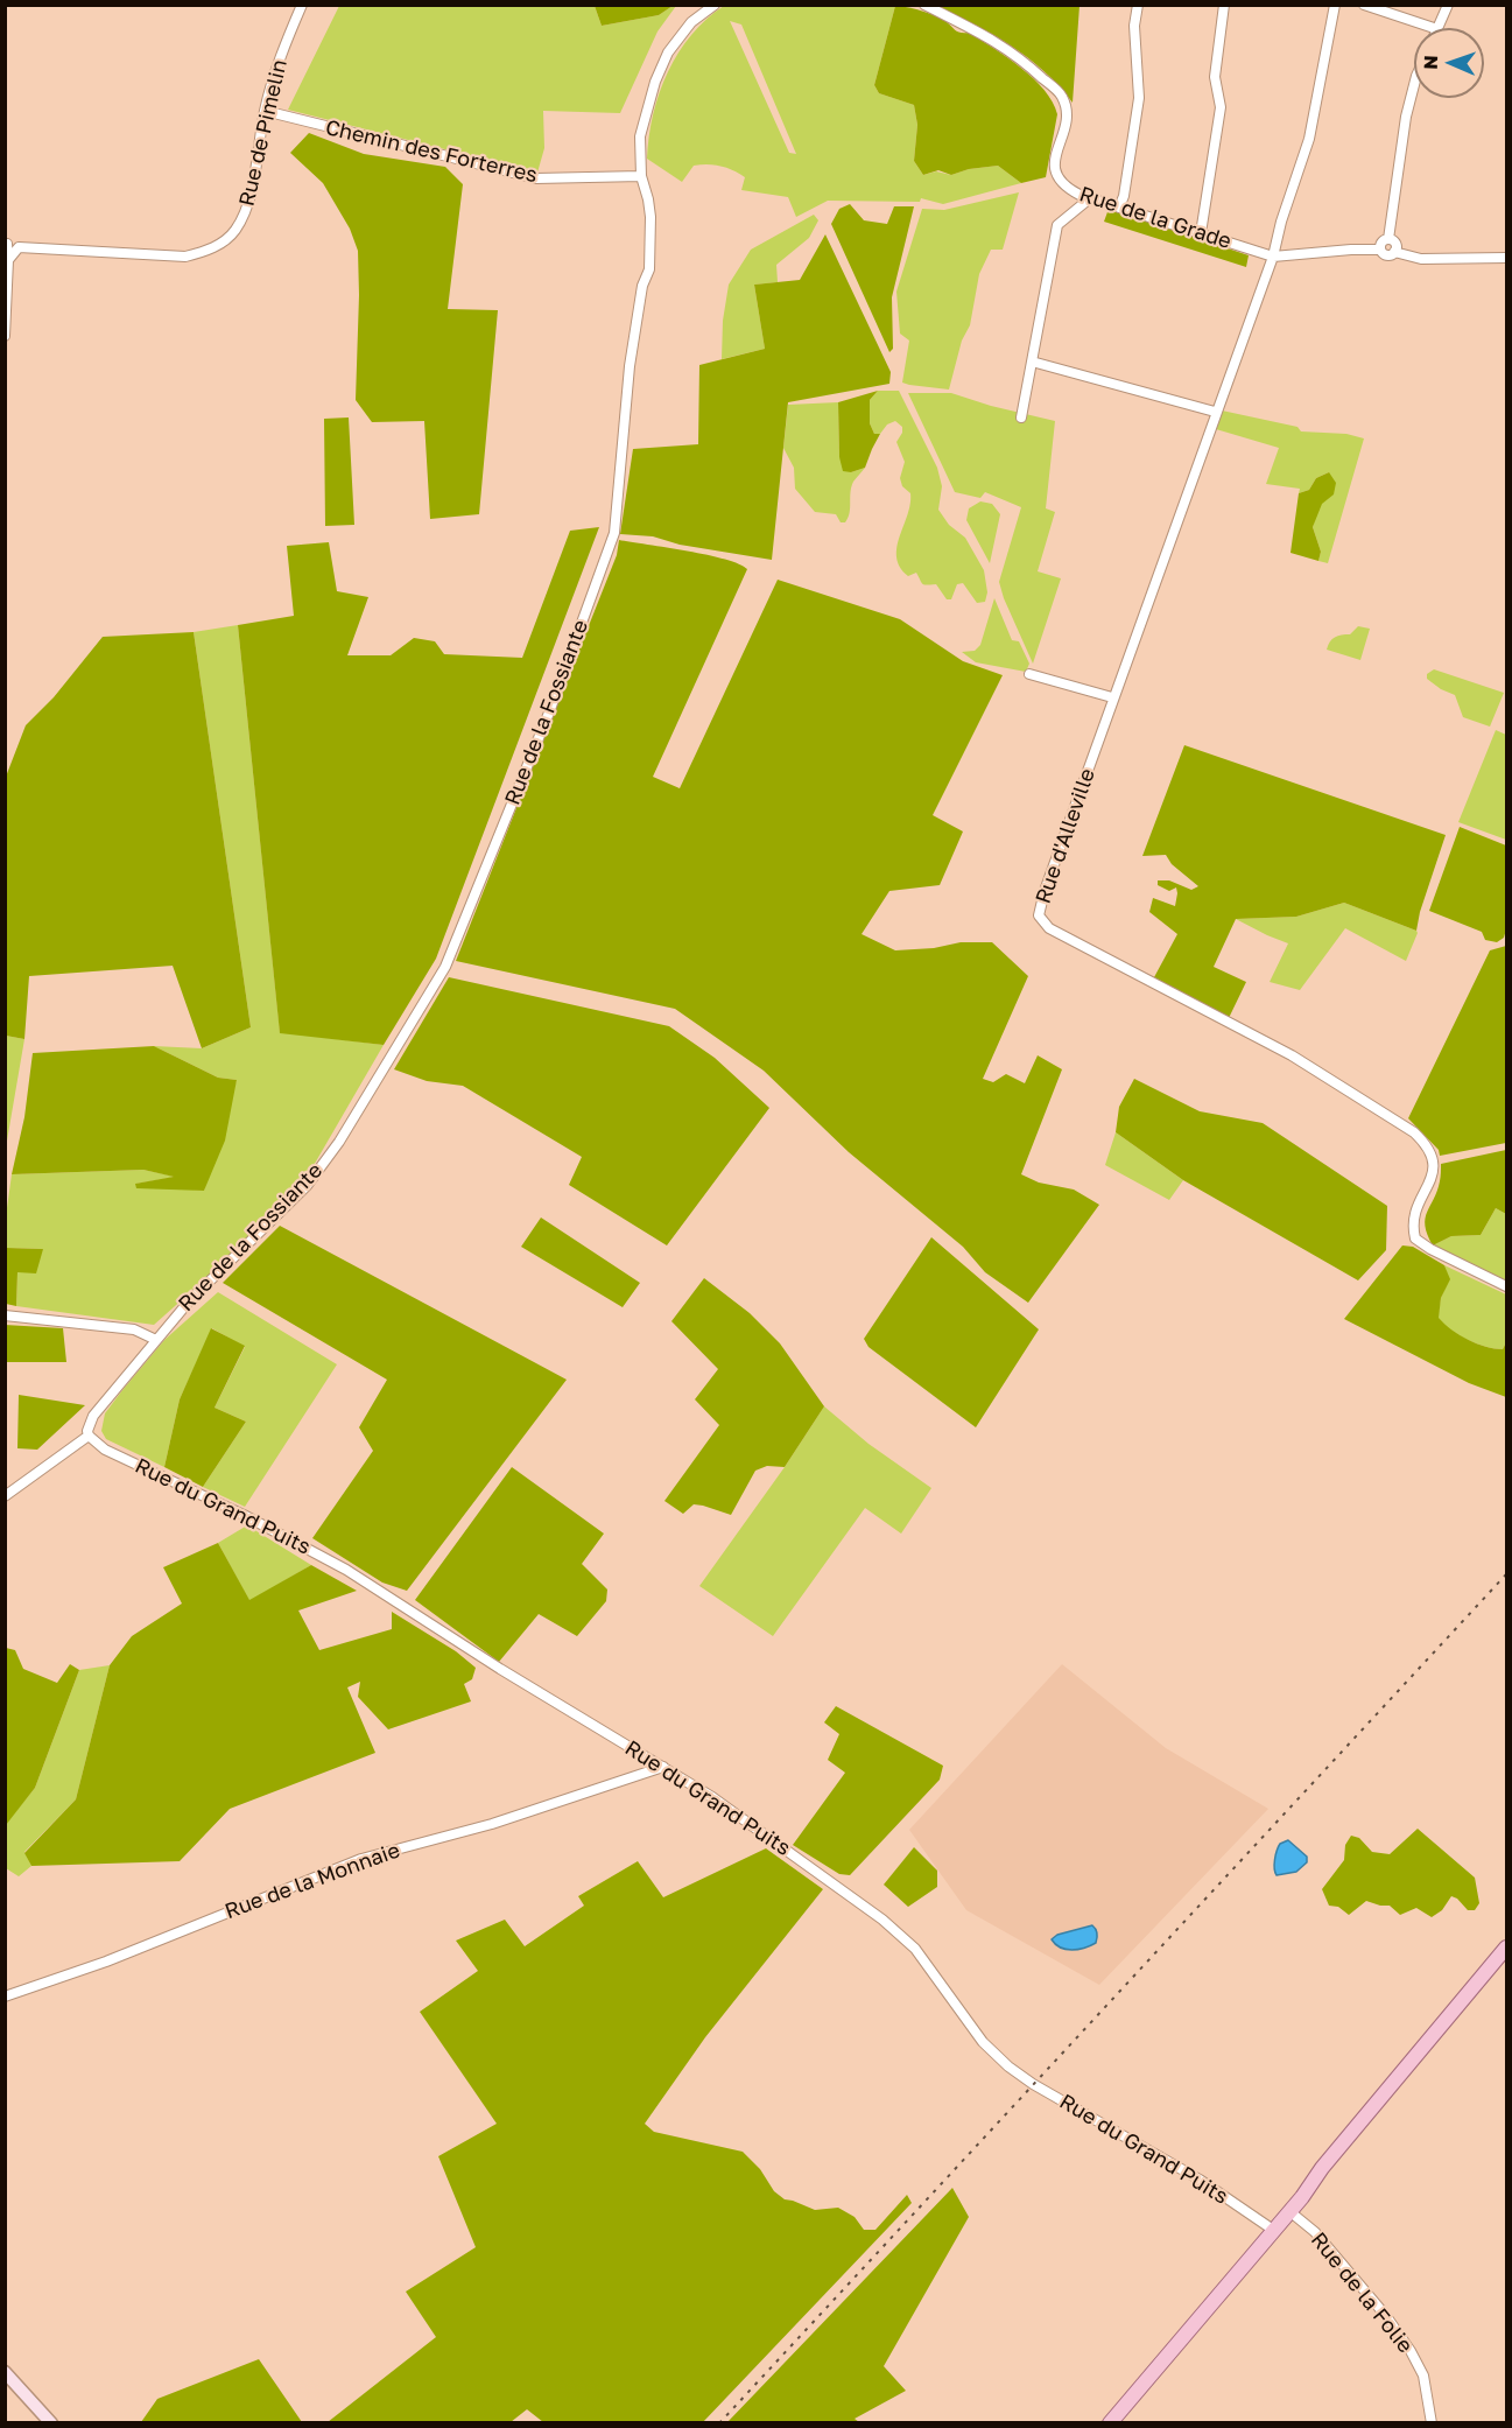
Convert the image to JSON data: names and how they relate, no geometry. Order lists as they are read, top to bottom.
{
  "streets": {
    "street": [
      "Rue de Pimelin",
      "Chemin des Forterres",
      "Rue de la Grade",
      "Rue de la Fossiante",
      "Rue d'Alleville",
      "Rue du Grand Puits",
      "Rue de la Monnaie",
      "Rue de la Folie"
    ]
  },
  "crossings": [
    ["Rue de Pimelin", "Chemin des Forterres"],
    ["Chemin des Forterres", "Rue de la Fossiante"],
    ["Rue de la Grade", "Rue d'Alleville"],
    ["Rue du Grand Puits", "Rue de la Monnaie"]
  ],
  "north": "left"
}
